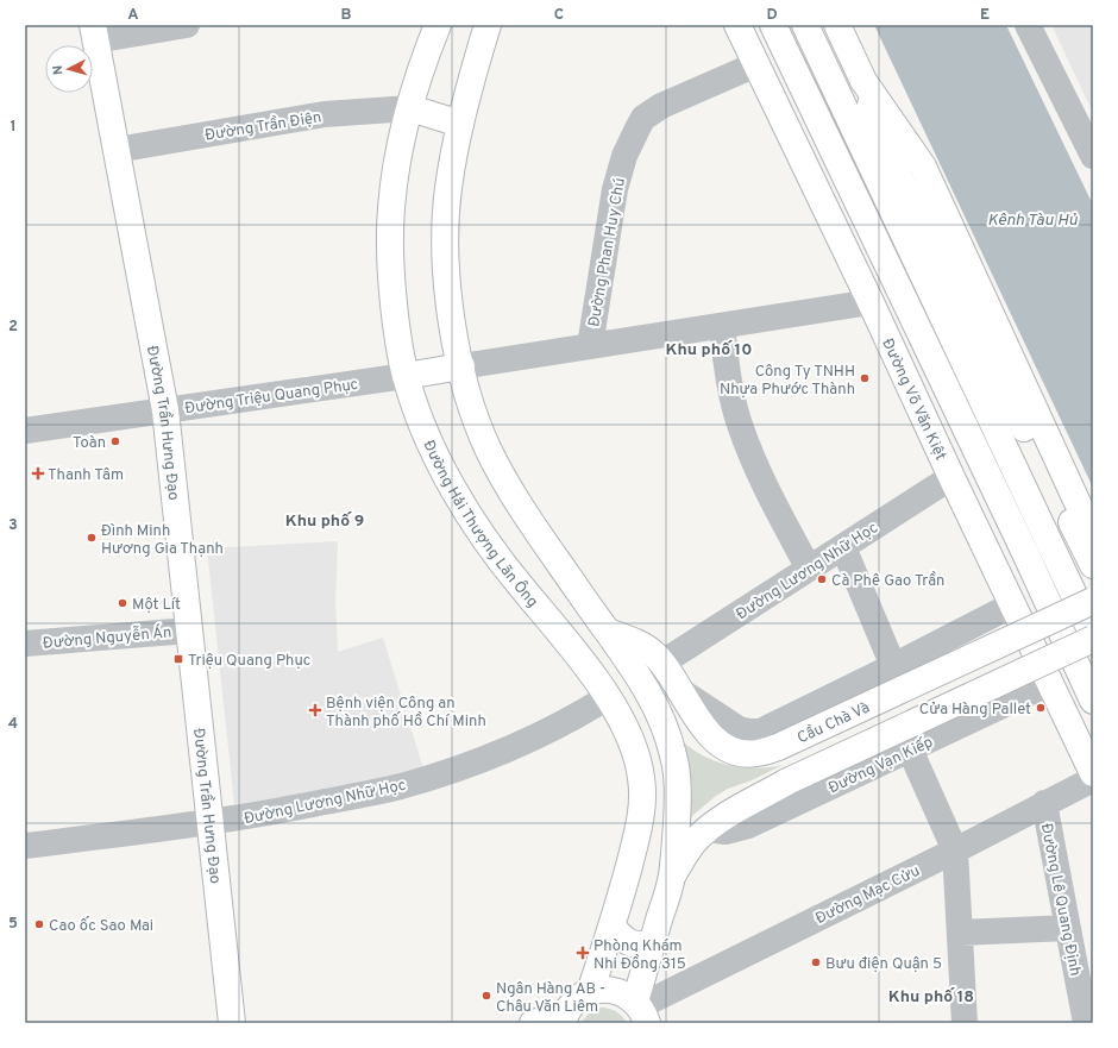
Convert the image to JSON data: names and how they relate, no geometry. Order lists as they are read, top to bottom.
{
  "streets": {
    "main road": [
      "Đường Võ Văn Kiệt",
      "Đường Trần Hưng Đạo",
      "Đường Hải Thượng Lãn Ông",
      "Cầu Chà Và"
    ],
    "street": [
      "Đường Trần Điện",
      "Đường Phan Huy Chú",
      "Đường Triệu Quang Phục",
      "Đường Lương Nhữ Học",
      "Đường Nguyễn Án",
      "Đường Vạn Kiếp",
      "Đường Mạc Cửu",
      "Đường Lê Quang Định"
    ]
  },
  "crossings": [
    ["Đường Trần Điện", "Đường Trần Hưng Đạo"],
    ["Đường Trần Điện", "Đường Hải Thượng Lãn Ông"],
    ["Đường Phan Huy Chú", "Đường Võ Văn Kiệt"],
    ["Đường Triệu Quang Phục", "Đường Trần Hưng Đạo"],
    ["Đường Triệu Quang Phục", "Đường Hải Thượng Lãn Ông"],
    ["Đường Võ Văn Kiệt", "Đường Lương Nhữ Học"],
    ["Đường Võ Văn Kiệt", "Đường Vạn Kiếp"],
    ["Đường Trần Hưng Đạo", "Đường Lương Nhữ Học"],
    ["Đường Trần Hưng Đạo", "Đường Nguyễn Án"],
    ["Đường Hải Thượng Lãn Ông", "Đường Lương Nhữ Học"],
    ["Đường Lương Nhữ Học", "Cầu Chà Và"],
    ["Đường Mạc Cửu", "Đường Lê Quang Định"]
  ],
  "districts": ["Khu phố 10", "Khu phố 9", "Khu phố 18"],
  "water": ["Kênh Tàu Hủ"],
  "places": {
    "other": [
      "Công Ty TNHH Nhựa Phước Thành",
      "Toàn",
      "Đình Minh Hương Gia Thạnh",
      "Cà Phê Gao Trần",
      "Một Lít",
      "Cửa Hàng Pallet",
      "Cao ốc Sao Mai",
      "Bưu điện Quận 5",
      "Ngân Hàng AB - Châu Văn Liêm"
    ],
    "health": ["Thanh Tâm", "Bệnh viện Công an Thành phố Hồ Chí Minh", "Phòng Khám Nhi Đồng 315"],
    "transit": ["Triệu Quang Phục"]
  },
  "north": "left",
  "grid": {
    "columns": [
      "A",
      "B",
      "C",
      "D",
      "E"
    ],
    "rows": [
      "1",
      "2",
      "3",
      "4",
      "5"
    ]
  }
}
